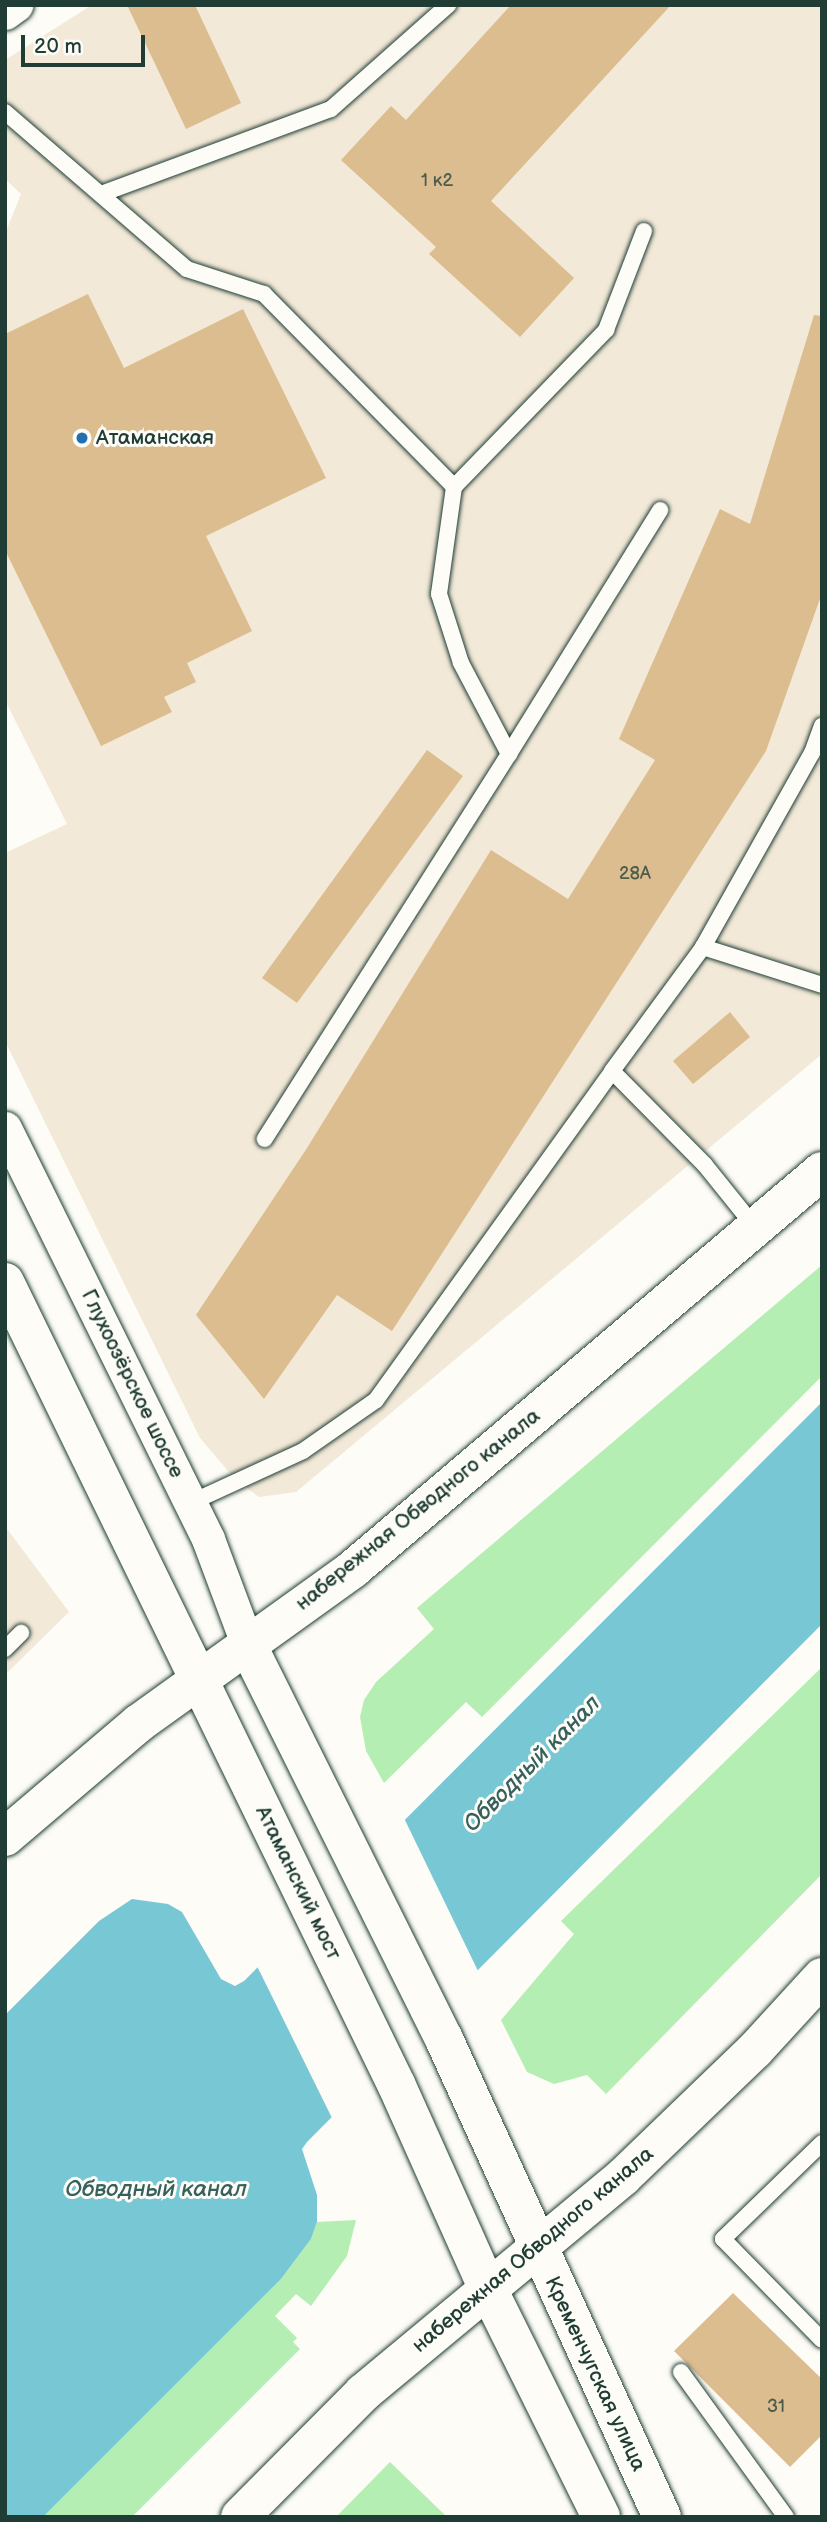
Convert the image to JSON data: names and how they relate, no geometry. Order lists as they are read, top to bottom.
{
  "streets": {
    "main road": ["набережная Обводного канала", "Атаманский мост", "Кременчугская улица"],
    "street": ["Глухоозёрское шоссе"]
  },
  "crossings": [
    ["Глухоозёрское шоссе", "набережная Обводного канала"],
    ["Глухоозёрское шоссе", "Кременчугская улица"],
    ["набережная Обводного канала", "Атаманский мост"],
    ["набережная Обводного канала", "Кременчугская улица"]
  ],
  "water": ["Обводный канал"],
  "places": ["Атаманская"],
  "house_numbers": ["1 к2", "28А", "31"],
  "scale_bar": "20 m"
}
